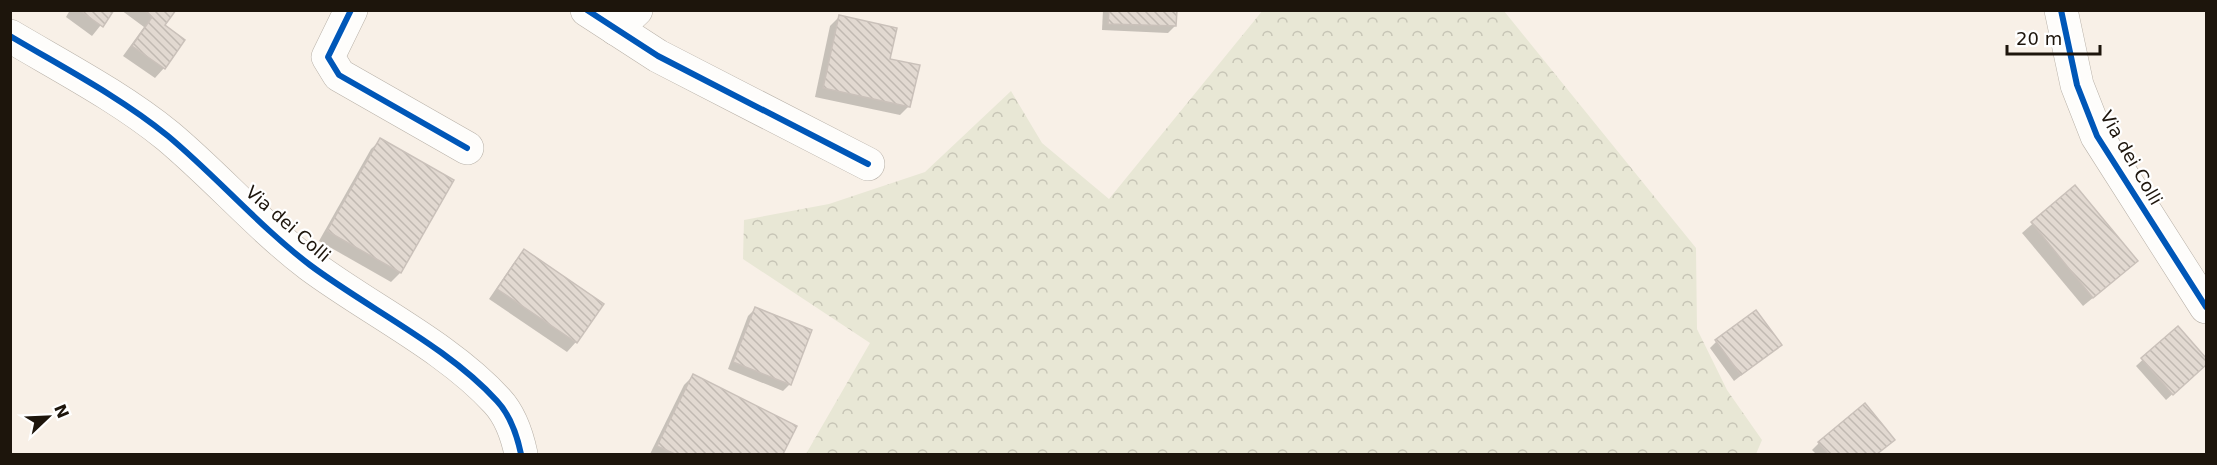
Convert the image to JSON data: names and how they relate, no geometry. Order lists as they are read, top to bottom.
{
  "streets": {
    "street": ["Via dei Colli"]
  },
  "scale_bar": "20 m",
  "north": "top right"
}
